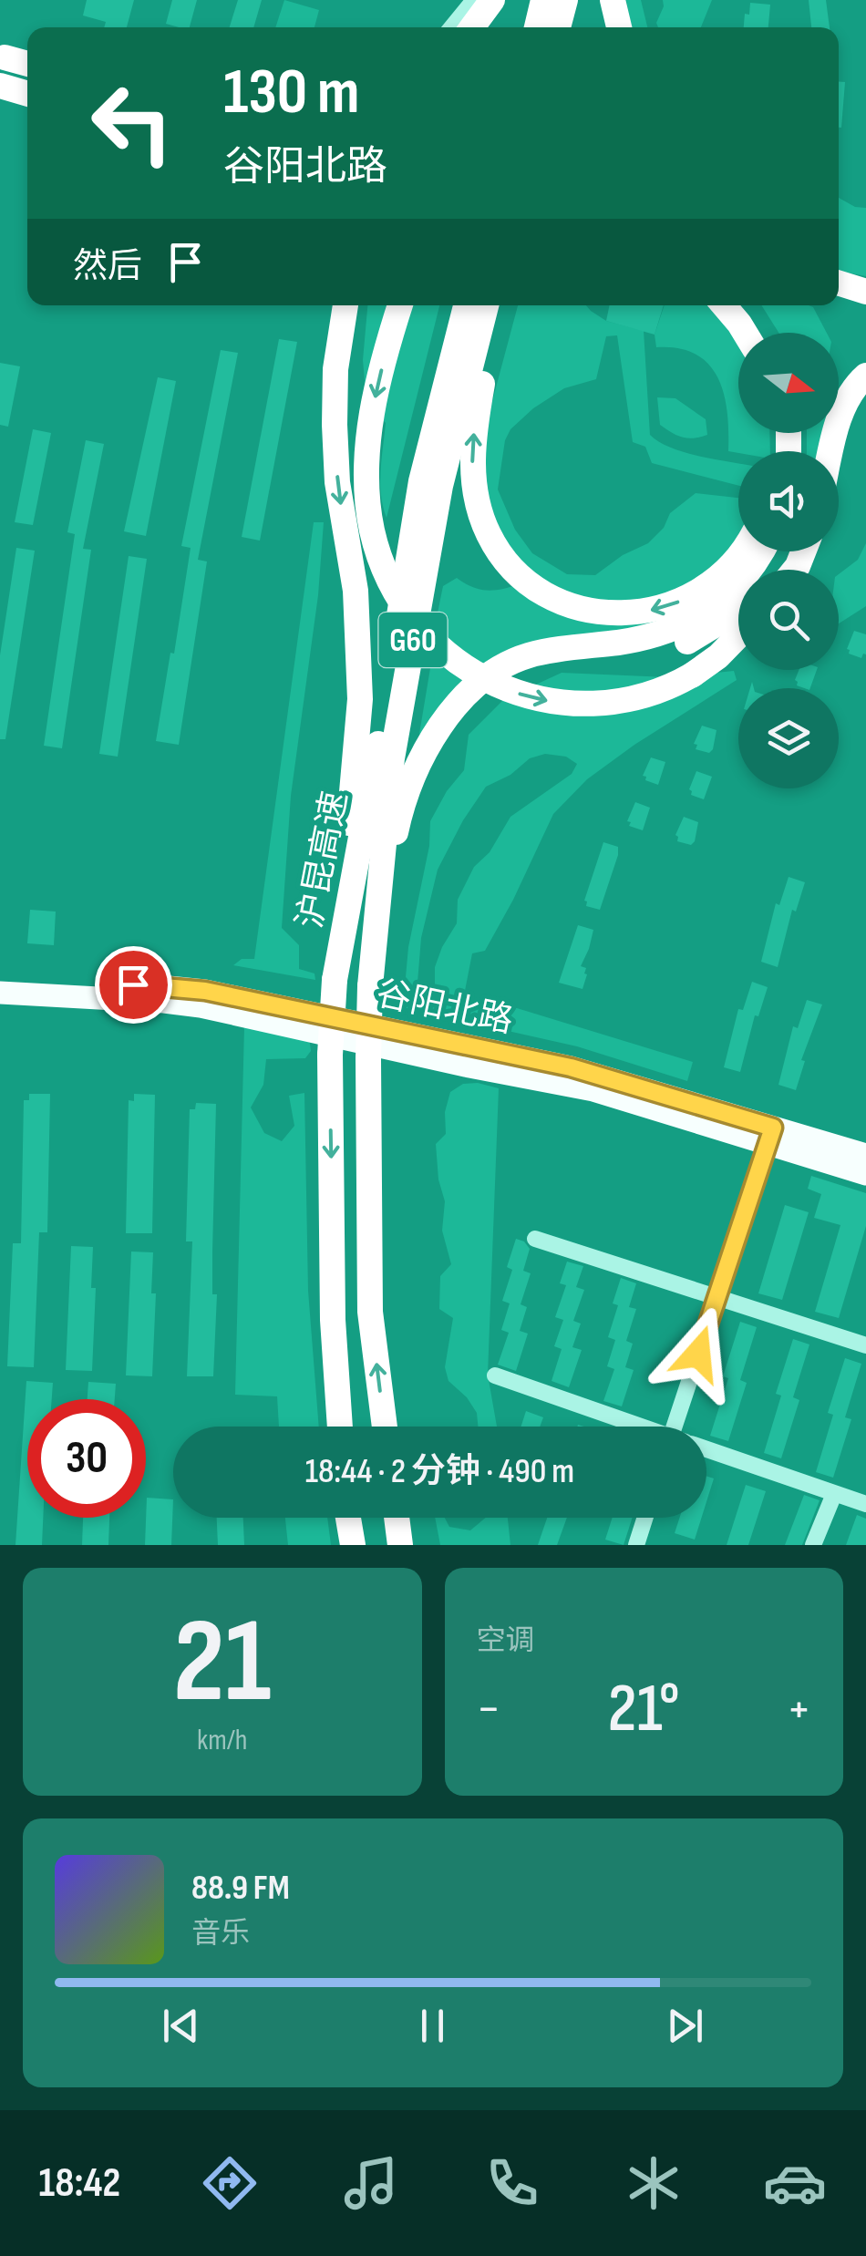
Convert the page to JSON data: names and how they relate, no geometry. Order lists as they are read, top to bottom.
{
  "streets": {
    "highway": ["G60", "沪昆高速"],
    "main road": ["谷阳北路"]
  },
  "north": "right",
  "page": {
    "turn": ["130 m", "谷阳北路"],
    "then": "然后",
    "limit": "30",
    "trip": "18:44 · 2 分钟 · 490 m",
    "tile": [
      ["21", "km/h"],
      "空调"
    ],
    "heat": ["−", "21°", "+"],
    "song": ["88.9 FM", "音乐"],
    "tabs": "18:42"
  }
}
